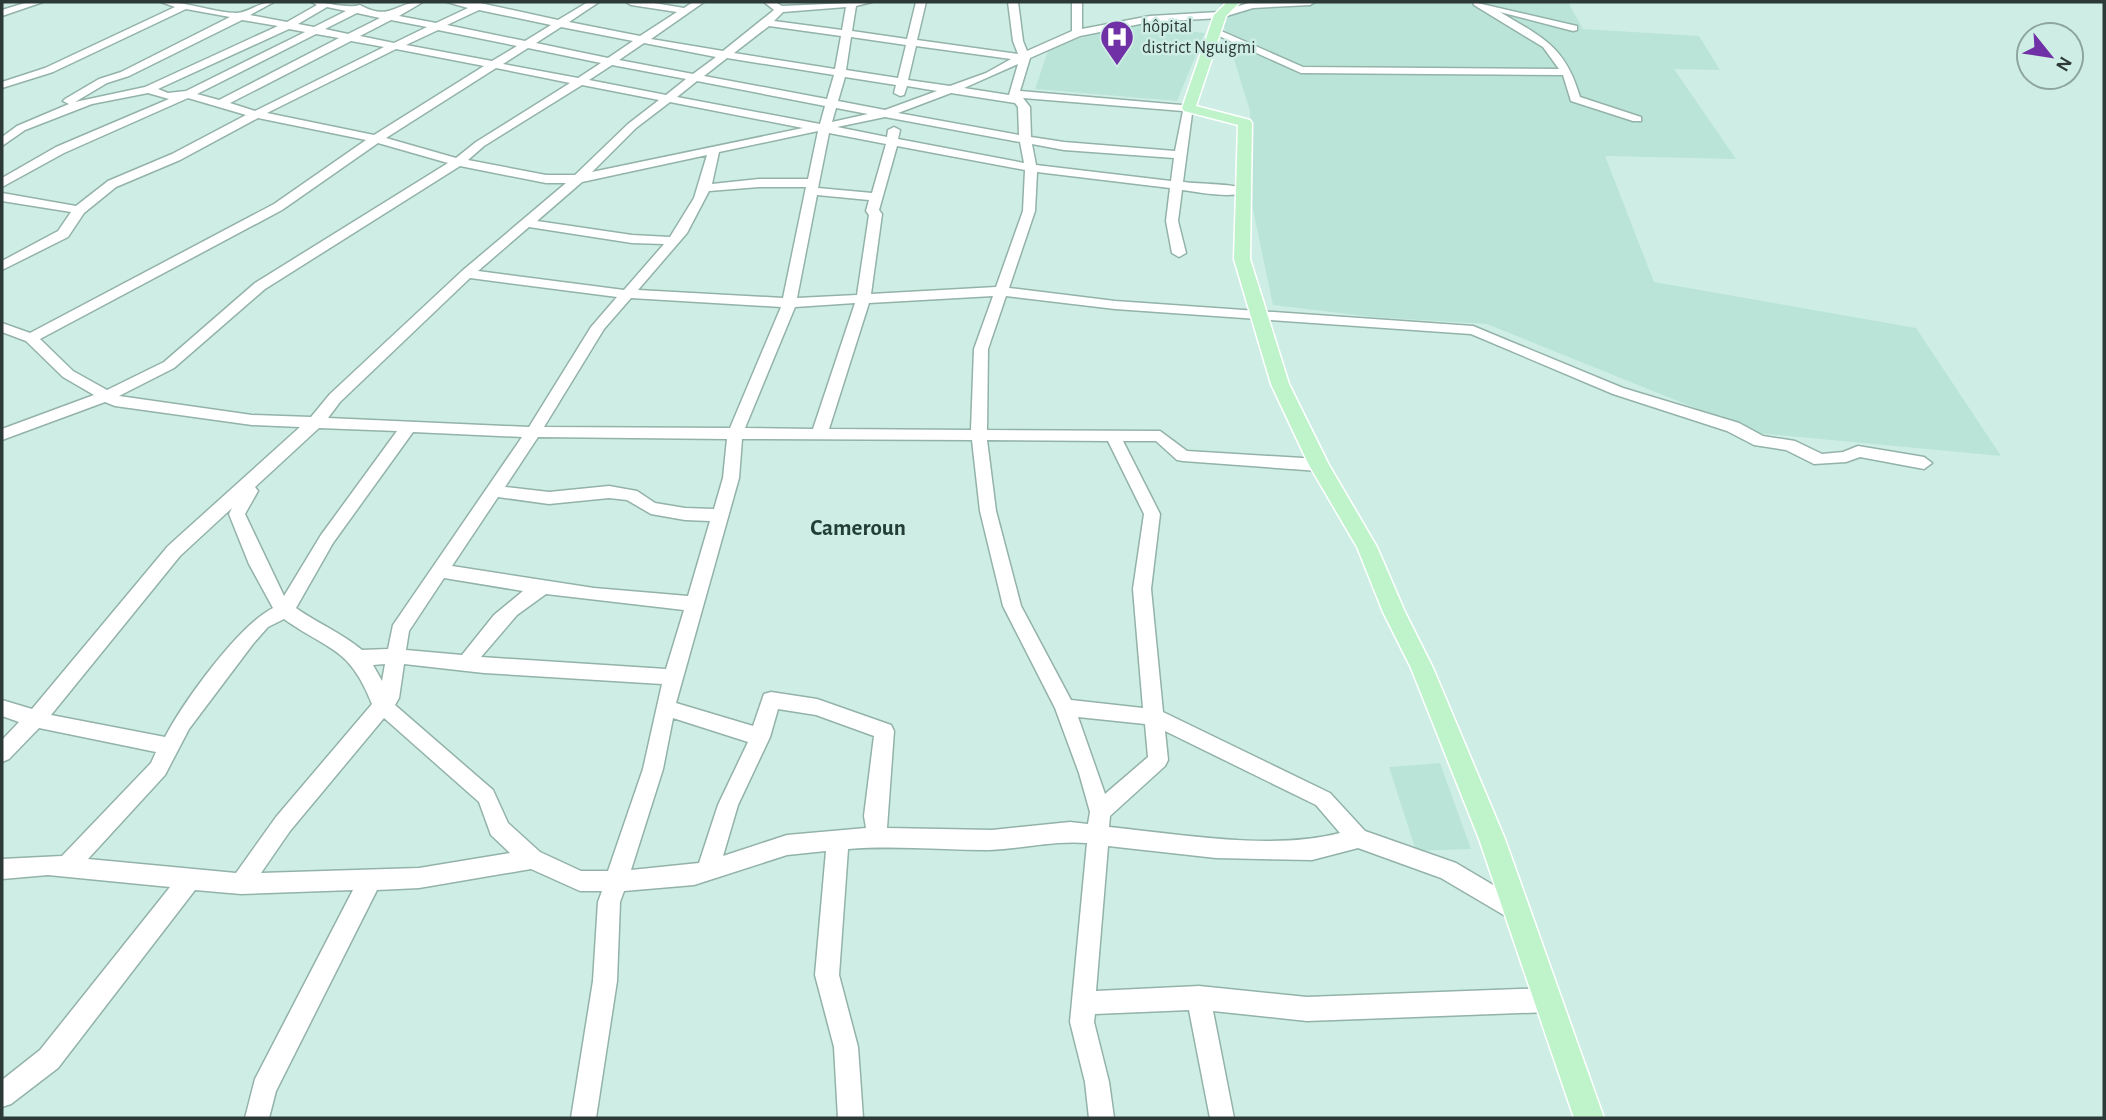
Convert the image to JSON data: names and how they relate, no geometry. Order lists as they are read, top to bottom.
{
  "districts": ["Cameroun"],
  "places": {
    "hospital": ["hôpital district Nguigmi"]
  },
  "north": "bottom right"
}
